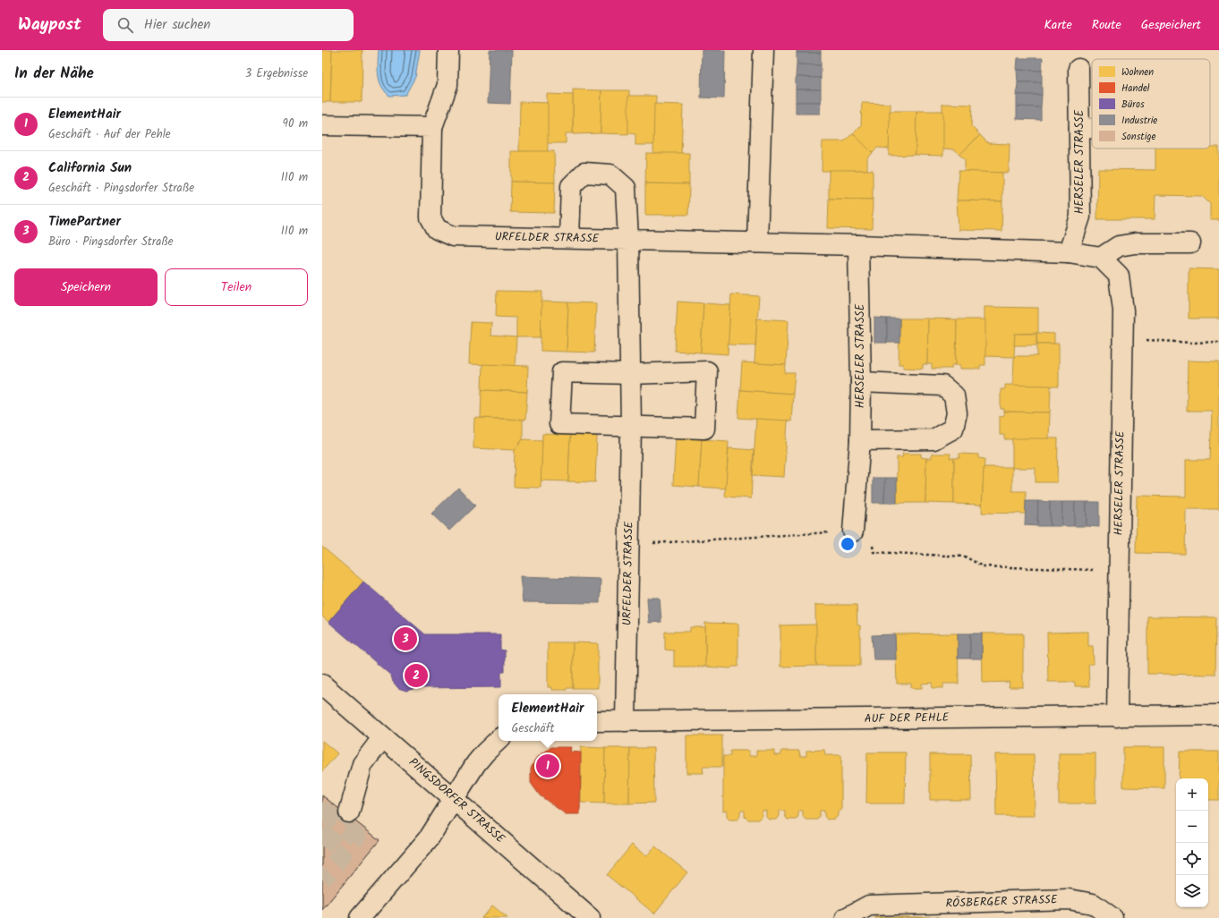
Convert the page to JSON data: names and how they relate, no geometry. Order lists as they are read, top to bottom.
{
  "streets": {
    "street": [
      "HERSELER STRASSE",
      "URFELDER STRASSE",
      "AUF DER PEHLE",
      "PINGSDORFER STRASSE",
      "RÖSBERGER STRASSE"
    ]
  },
  "crossings": [
    ["HERSELER STRASSE", "AUF DER PEHLE"],
    ["URFELDER STRASSE", "AUF DER PEHLE"]
  ],
  "legend": [
    "Wohnen",
    "Handel",
    "Büros",
    "Industrie",
    "Sonstige"
  ],
  "page": {
    "header": "Waypost",
    "search": "Hier suchen",
    "nav": ["Karte", "Route", "Gespeichert"],
    "heading": ["In der Nähe", "3 Ergebnisse"],
    "list": [
      {
        "mark": "1",
        "name": "ElementHair",
        "note": "Geschäft · Auf der Pehle",
        "value": "90 m"
      },
      {
        "mark": "2",
        "name": "California Sun",
        "note": "Geschäft · Pingsdorfer Straße",
        "value": "110 m"
      },
      {
        "mark": "3",
        "name": "TimePartner",
        "note": "Büro · Pingsdorfer Straße",
        "value": "110 m"
      }
    ],
    "buttons": ["Speichern", "Teilen"],
    "pins": ["3", "2", "1"],
    "popup": ["ElementHair", "Geschäft"],
    "map_buttons": ["+", "−"]
  }
}
